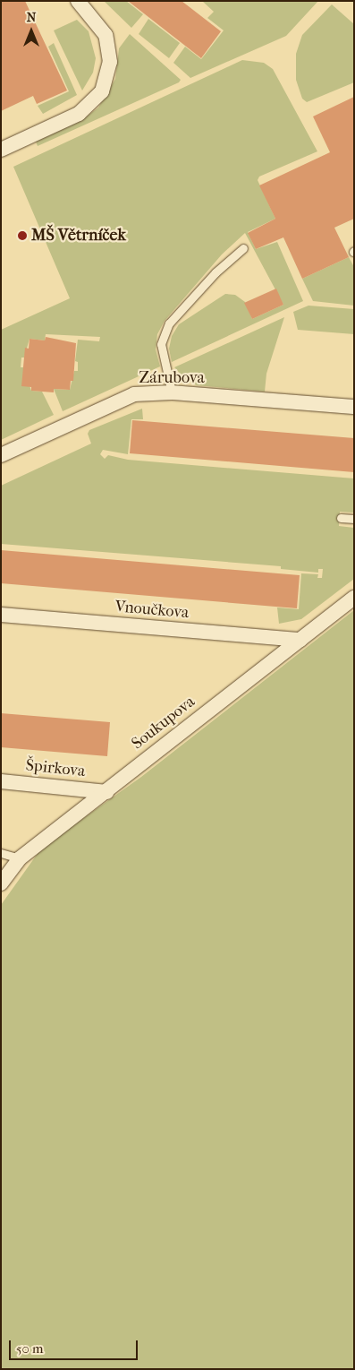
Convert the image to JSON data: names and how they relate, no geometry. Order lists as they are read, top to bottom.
{
  "streets": {
    "street": [
      "Zárubova",
      "Vnoučkova",
      "Soukupova",
      "Špirkova"
    ]
  },
  "crossings": [
    ["Vnoučkova", "Soukupova"],
    ["Soukupova", "Špirkova"]
  ],
  "places": ["MŠ Větrníček"],
  "scale_bar": "50 m",
  "north": "top"
}
